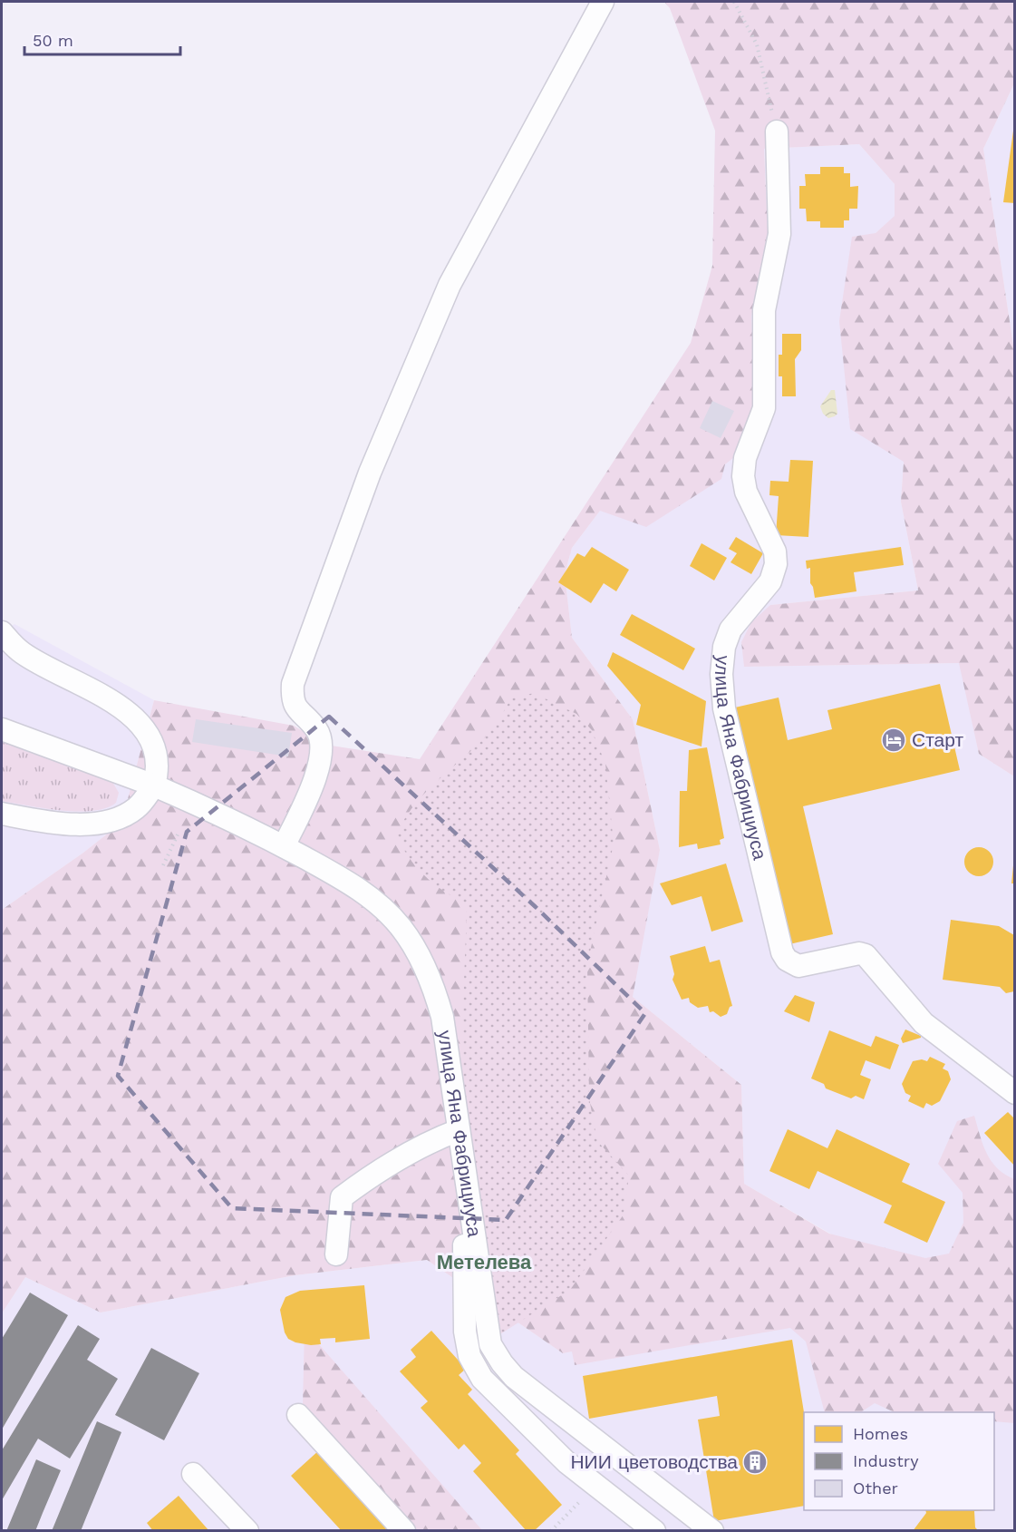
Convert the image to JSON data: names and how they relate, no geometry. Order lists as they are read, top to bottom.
{
  "streets": {
    "street": ["улица Яна Фабрициуса"]
  },
  "districts": ["Метелева"],
  "places": {
    "hotel": ["Старт"],
    "building": ["НИИ цветоводства"]
  },
  "legend": ["Homes", "Industry", "Other"],
  "scale_bar": "50 m"
}
